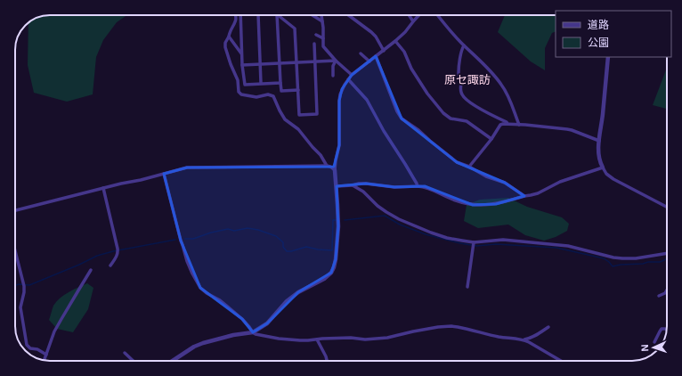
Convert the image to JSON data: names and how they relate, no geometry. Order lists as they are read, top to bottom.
{
  "districts": ["原セ諏訪"],
  "legend": ["道路", "公園"],
  "north": "left"
}
